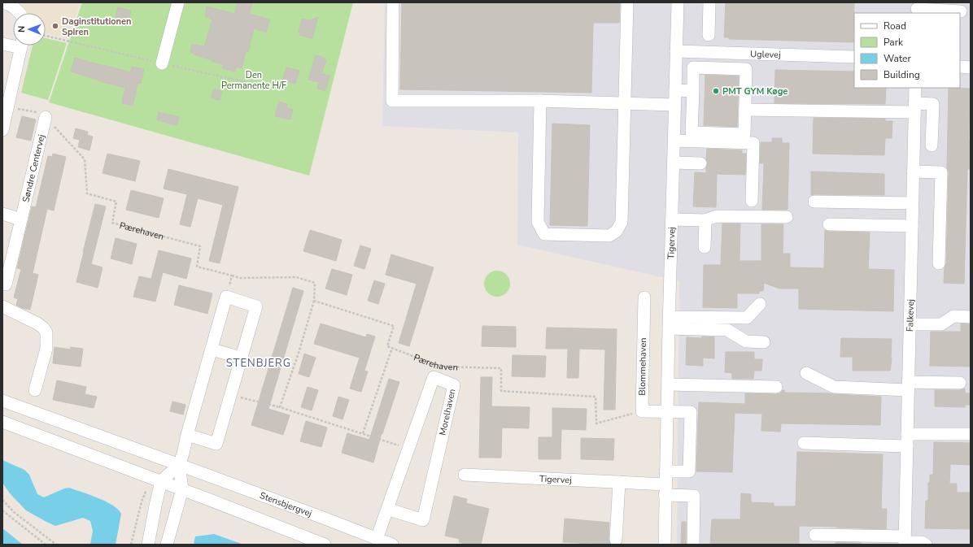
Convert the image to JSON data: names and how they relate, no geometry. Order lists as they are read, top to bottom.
{
  "streets": {
    "street": [
      "Uglevej",
      "Søndre Centervej",
      "Tigervej",
      "Falkevej",
      "Blommehaven",
      "Morelhaven",
      "Stensbjergvej"
    ],
    "path": ["Pærehaven"]
  },
  "crossings": [
    ["Uglevej", "Tigervej"],
    ["Søndre Centervej", "Pærehaven"],
    ["Pærehaven", "Blommehaven"],
    ["Morelhaven", "Stensbjergvej"]
  ],
  "districts": ["STENBJERG"],
  "parks": ["Den Permanente H/F"],
  "places": ["Daginstitutionen Spiren", "PMT GYM Køge"],
  "legend": [
    "Road",
    "Park",
    "Water",
    "Building"
  ],
  "north": "left"
}
